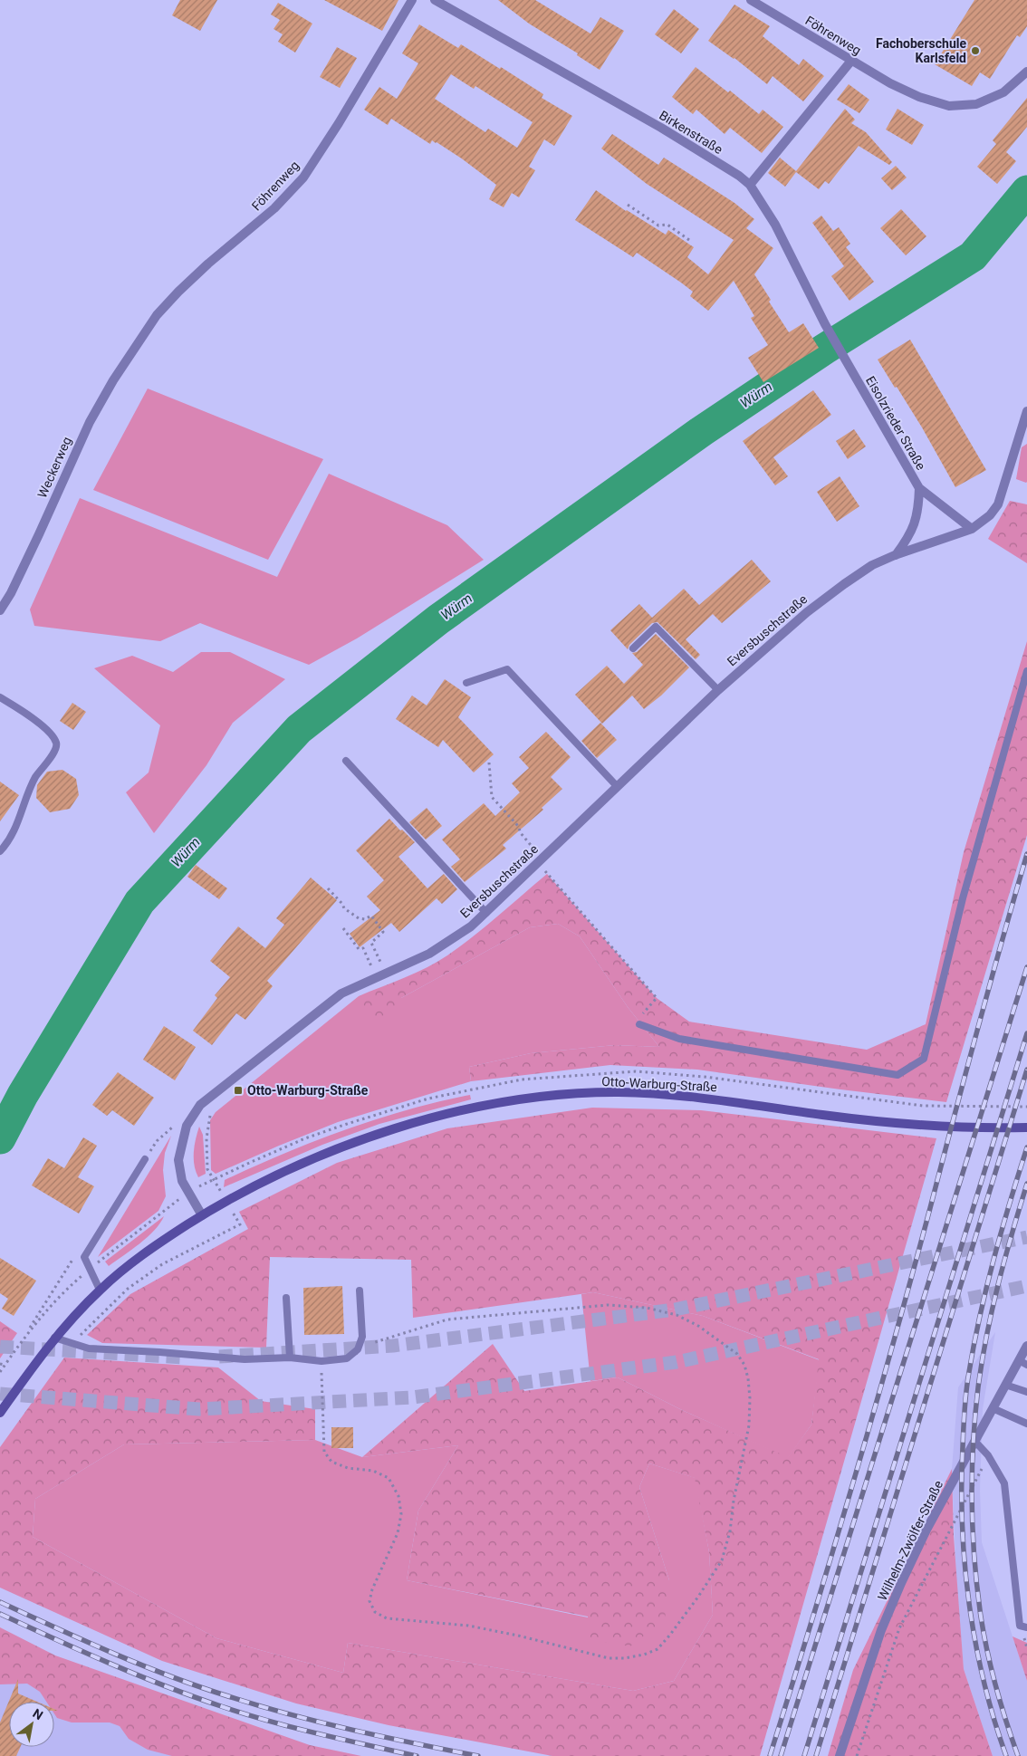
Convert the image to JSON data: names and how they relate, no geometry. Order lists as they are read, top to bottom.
{
  "streets": {
    "main road": ["Otto-Warburg-Straße"],
    "street": [
      "Föhrenweg",
      "Birkenstraße",
      "Eisolzrieder Straße",
      "Weckerweg",
      "Eversbuschstraße",
      "Wilhelm-Zwölfer-Straße"
    ]
  },
  "crossings": [
    ["Föhrenweg", "Weckerweg"],
    ["Birkenstraße", "Eisolzrieder Straße"],
    ["Eisolzrieder Straße", "Eversbuschstraße"],
    ["Eversbuschstraße", "Otto-Warburg-Straße"]
  ],
  "water": ["Würm"],
  "places": {
    "other": ["Fachoberschule Karlsfeld"],
    "transit": ["Otto-Warburg-Straße"]
  },
  "north": "top right"
}
